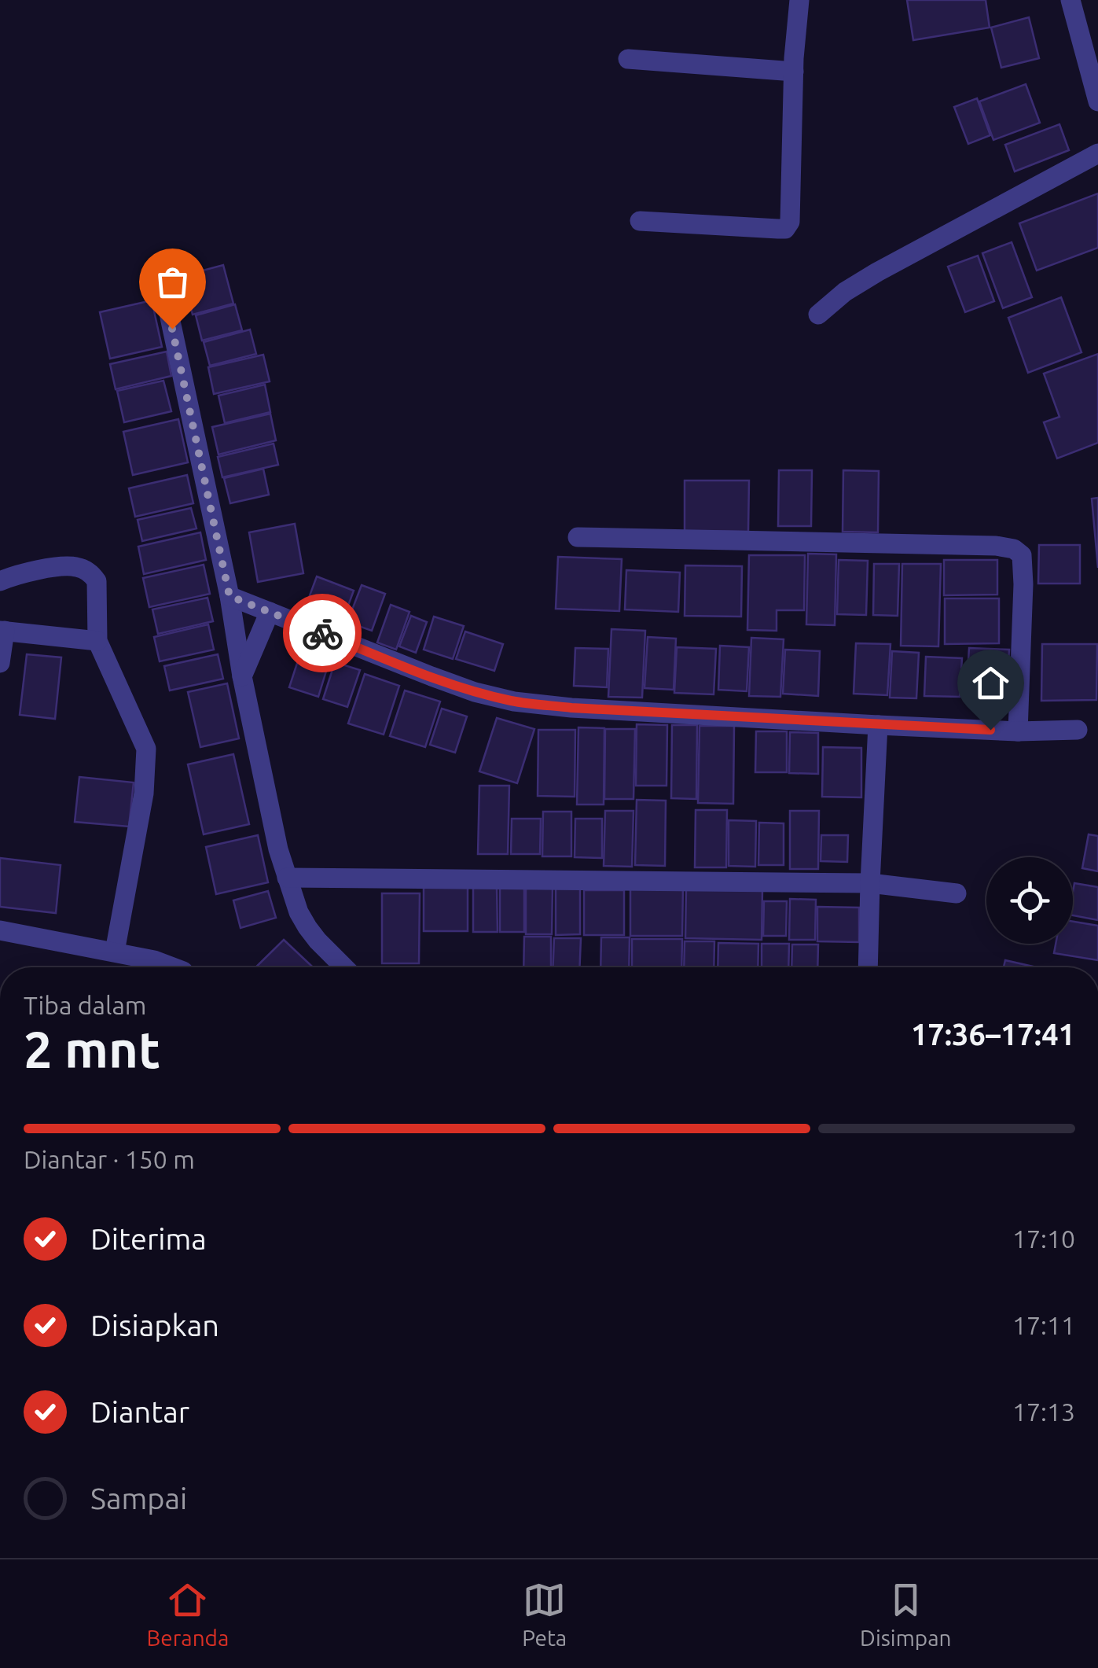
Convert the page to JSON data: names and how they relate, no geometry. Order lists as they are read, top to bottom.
{
  "page": {
    "heading": ["2 mnt", "Tiba dalam", "17:36–17:41"],
    "bar": "Diantar · 150 m",
    "list": [
      ["Diterima", "17:10"],
      ["Disiapkan", "17:11"],
      ["Diantar", "17:13"],
      "Sampai"
    ],
    "tabs": ["Beranda", "Peta", "Disimpan"]
  }
}
